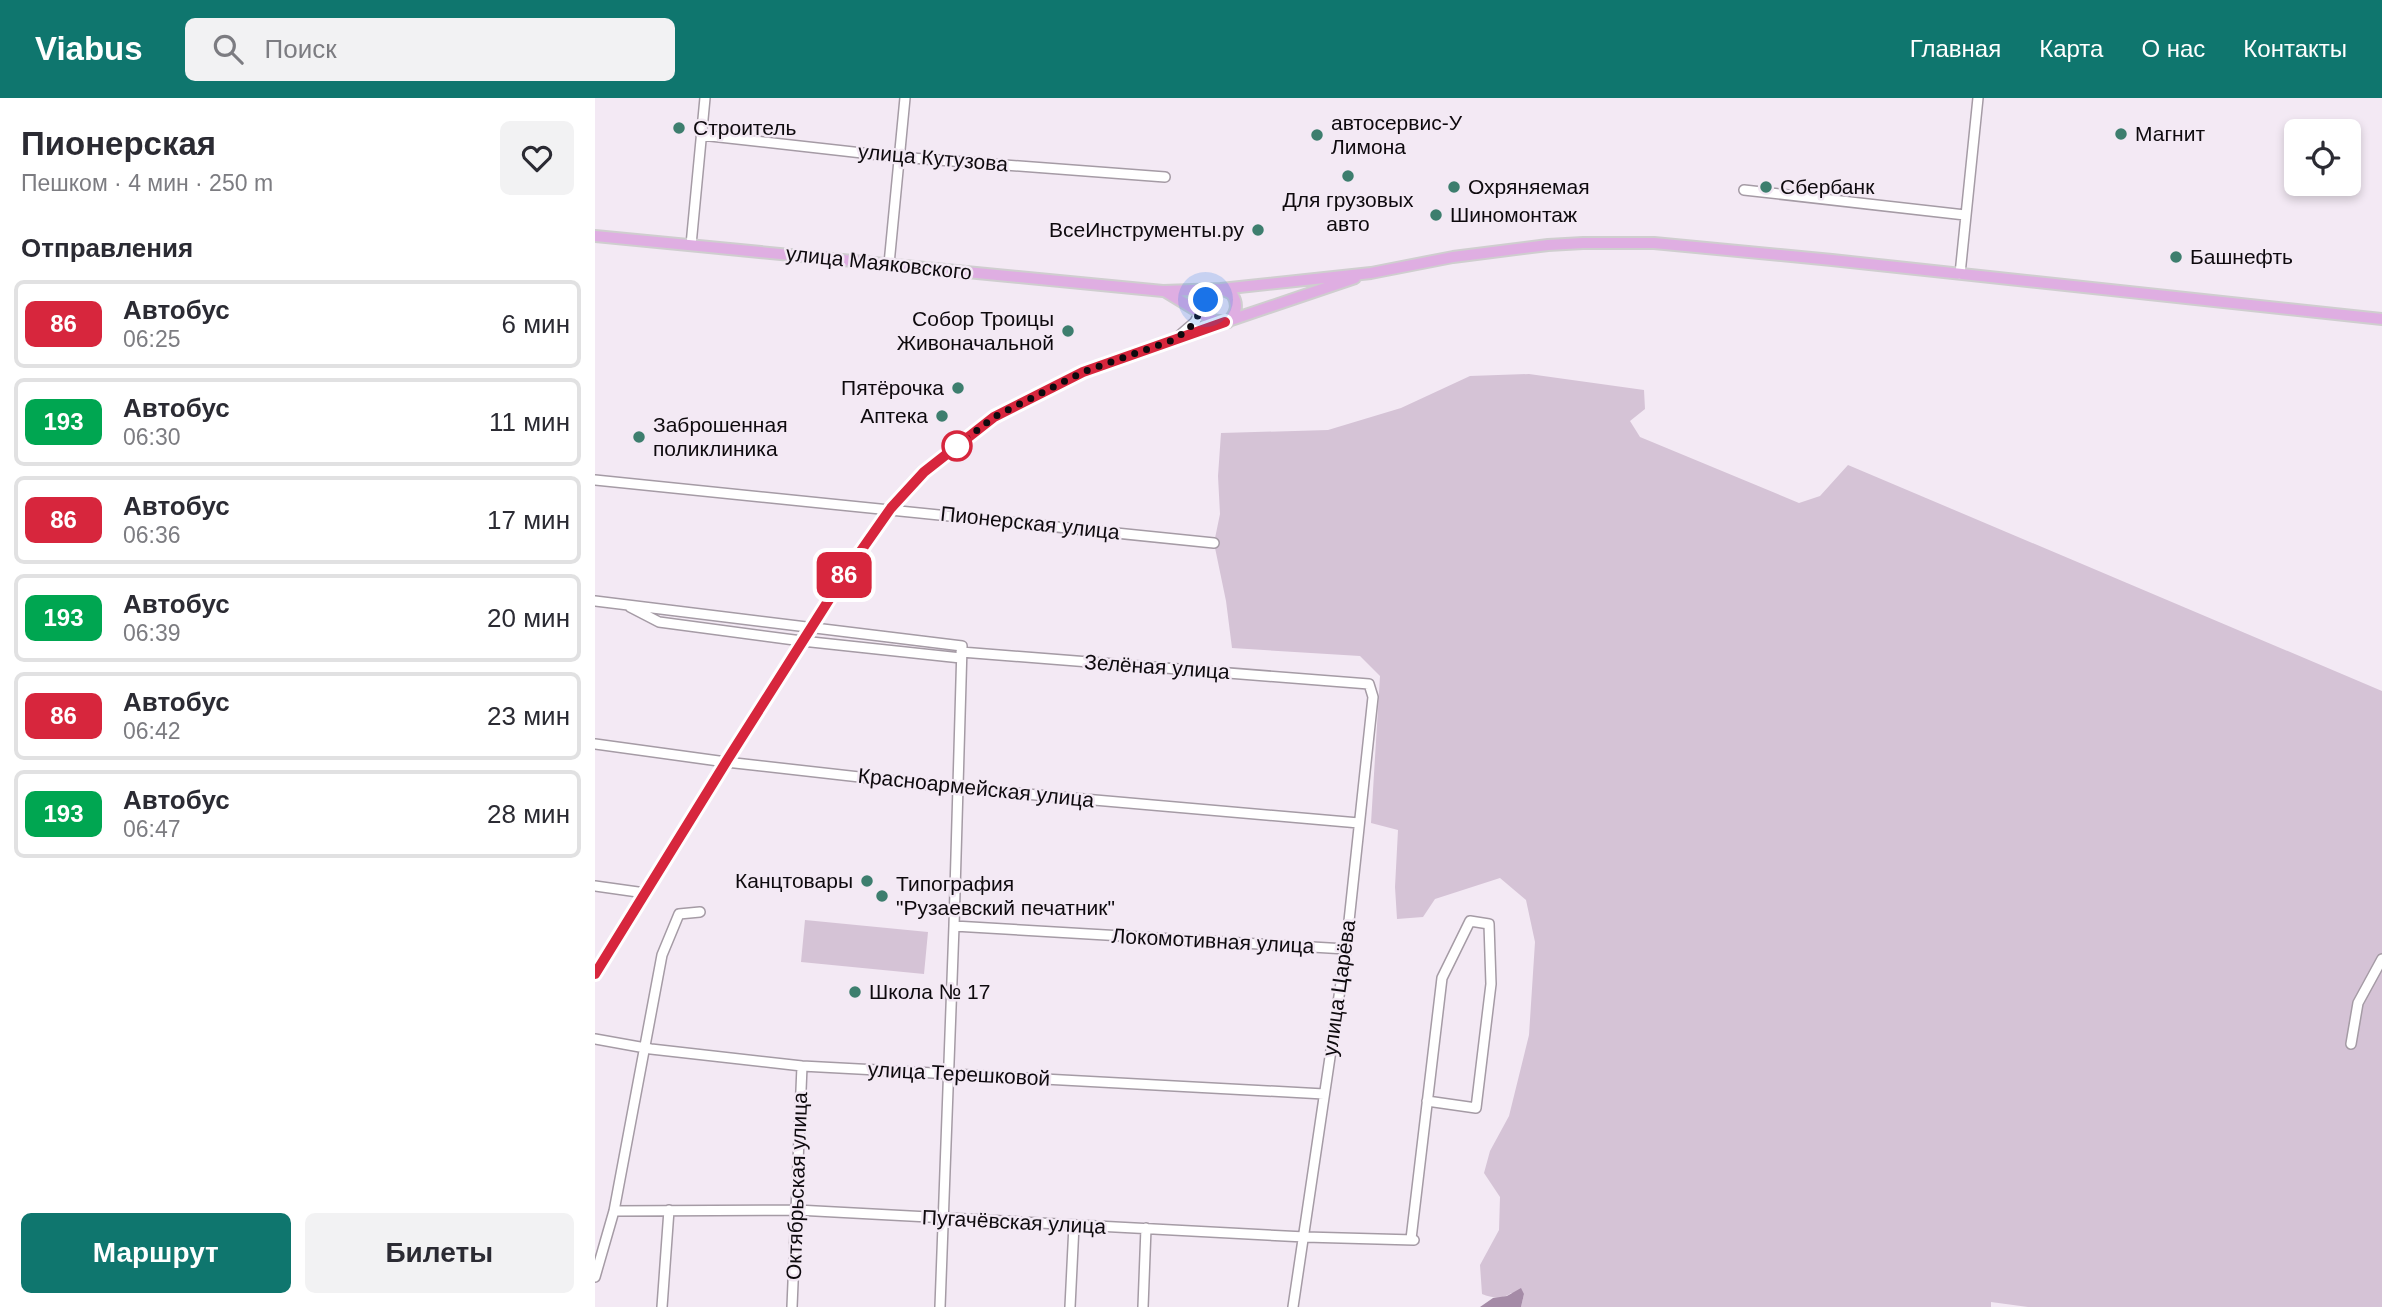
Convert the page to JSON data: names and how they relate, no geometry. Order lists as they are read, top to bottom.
{
  "streets": {
    "main road": ["улица Маяковского"],
    "street": [
      "улица Кутузова",
      "Пионерская улица",
      "Зелёная улица",
      "Красноармейская улица",
      "Локомотивная улица",
      "улица Царёва",
      "улица Терешковой",
      "Октябрьская улица",
      "Пугачёвская улица"
    ]
  },
  "crossings": [
    ["Зелёная улица", "улица Царёва"],
    ["Красноармейская улица", "улица Царёва"],
    ["Локомотивная улица", "улица Царёва"],
    ["улица Царёва", "улица Терешковой"],
    ["улица Царёва", "Пугачёвская улица"],
    ["улица Терешковой", "Октябрьская улица"],
    ["Октябрьская улица", "Пугачёвская улица"]
  ],
  "places": [
    "Строитель",
    "Магнит",
    "автосервис-У Лимона",
    "Для грузовых авто",
    "Охряняемая",
    "Сбербанк",
    "Шиномонтаж",
    "ВсеИнструменты.ру",
    "Башнефть",
    "Собор Троицы Живоначальной",
    "Пятёрочка",
    "Аптека",
    "Заброшенная поликлиника",
    "Канцтовары",
    "Типография \"Рузаевский печатник\"",
    "Школа № 17"
  ],
  "lines": ["bus line 86"],
  "page": {
    "header": "Viabus",
    "search": "Поиск",
    "nav": [
      "Главная",
      "Карта",
      "О нас",
      "Контакты"
    ],
    "heading": [
      ["Пионерская", "Пешком · 4 мин · 250 m"],
      "Отправления"
    ],
    "on_map": "86",
    "list": [
      {
        "mark": "86",
        "name": "Автобус",
        "note": "06:25",
        "value": "6 мин"
      },
      {
        "mark": "193",
        "name": "Автобус",
        "note": "06:30",
        "value": "11 мин"
      },
      {
        "mark": "86",
        "name": "Автобус",
        "note": "06:36",
        "value": "17 мин"
      },
      {
        "mark": "193",
        "name": "Автобус",
        "note": "06:39",
        "value": "20 мин"
      },
      {
        "mark": "86",
        "name": "Автобус",
        "note": "06:42",
        "value": "23 мин"
      },
      {
        "mark": "193",
        "name": "Автобус",
        "note": "06:47",
        "value": "28 мин"
      }
    ],
    "buttons": ["Маршрут", "Билеты"]
  }
}
